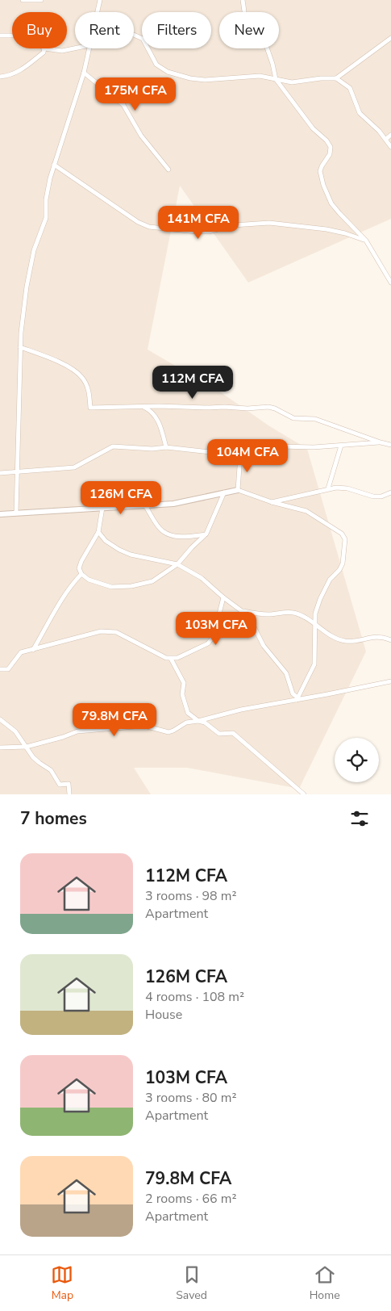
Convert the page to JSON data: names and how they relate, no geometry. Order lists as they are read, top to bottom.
{
  "page": {
    "chip": [
      "Buy",
      "Rent",
      "Filters",
      "New"
    ],
    "price": [
      "175M CFA",
      "141M CFA",
      "112M CFA",
      "104M CFA",
      "126M CFA",
      "103M CFA",
      "79.8M CFA"
    ],
    "heading": "7 homes",
    "list": [
      {
        "name": "112M CFA",
        "note": "3 rooms · 98 m² · Apartment"
      },
      {
        "name": "126M CFA",
        "note": "4 rooms · 108 m² · House"
      },
      {
        "name": "103M CFA",
        "note": "3 rooms · 80 m² · Apartment"
      },
      {
        "name": "79.8M CFA",
        "note": "2 rooms · 66 m² · Apartment"
      }
    ],
    "tabs": ["Map", "Saved", "Home"]
  }
}
